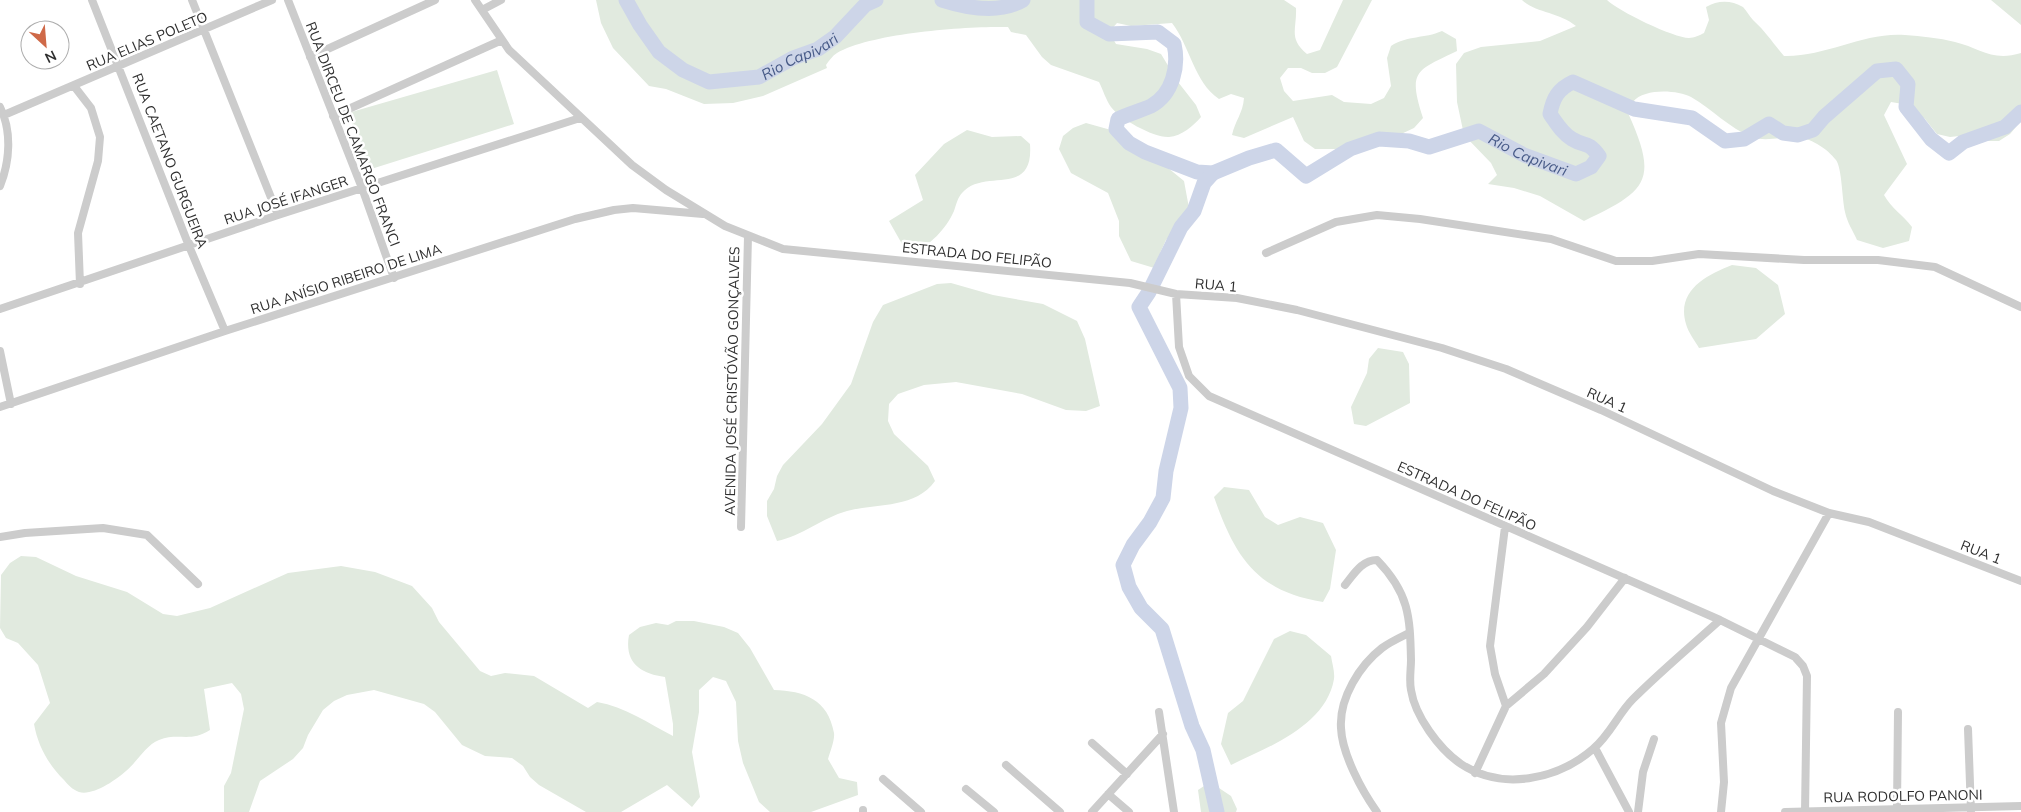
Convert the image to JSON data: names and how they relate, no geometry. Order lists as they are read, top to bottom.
{
  "streets": {
    "street": [
      "RUA ELIAS POLETO",
      "RUA DIRCEU DE CAMARGO FRANCI",
      "RUA CAETANO GURGUEIRA",
      "RUA JOSÉ IFANGER",
      "ESTRADA DO FELIPÃO",
      "RUA ANÍSIO RIBEIRO DE LIMA",
      "RUA 1",
      "AVENIDA JOSÉ CRISTÓVÃO GONÇALVES",
      "RUA RODOLFO PANONI"
    ]
  },
  "crossings": [
    ["RUA ELIAS POLETO", "RUA CAETANO GURGUEIRA"],
    ["RUA DIRCEU DE CAMARGO FRANCI", "RUA JOSÉ IFANGER"],
    ["RUA DIRCEU DE CAMARGO FRANCI", "RUA ANÍSIO RIBEIRO DE LIMA"],
    ["RUA CAETANO GURGUEIRA", "RUA JOSÉ IFANGER"],
    ["RUA CAETANO GURGUEIRA", "RUA ANÍSIO RIBEIRO DE LIMA"],
    ["ESTRADA DO FELIPÃO", "RUA ANÍSIO RIBEIRO DE LIMA"],
    ["ESTRADA DO FELIPÃO", "RUA 1"],
    ["ESTRADA DO FELIPÃO", "AVENIDA JOSÉ CRISTÓVÃO GONÇALVES"],
    ["ESTRADA DO FELIPÃO", "RUA RODOLFO PANONI"]
  ],
  "water": ["Rio Capivari"],
  "north": "bottom right"
}
